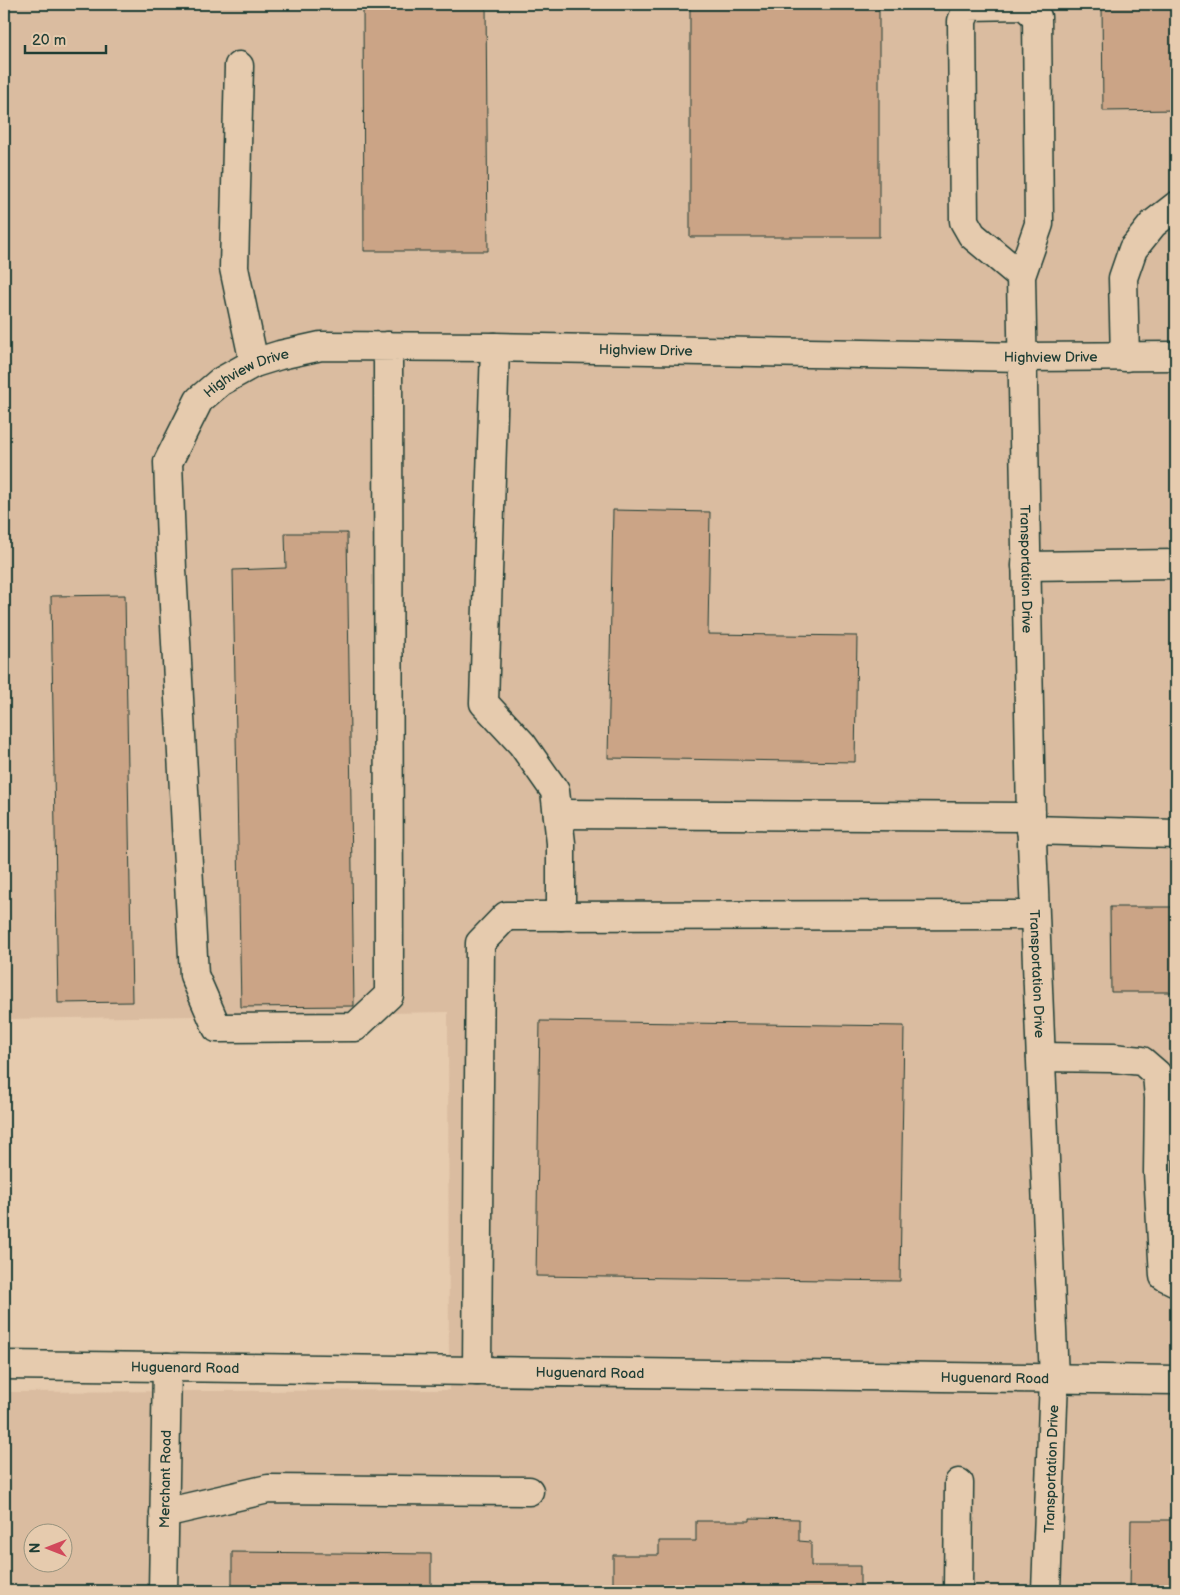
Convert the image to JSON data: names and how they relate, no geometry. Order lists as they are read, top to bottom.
{
  "streets": {
    "street": [
      "Highview Drive",
      "Transportation Drive",
      "Huguenard Road",
      "Merchant Road"
    ]
  },
  "crossings": [
    ["Highview Drive", "Transportation Drive"],
    ["Transportation Drive", "Huguenard Road"],
    ["Huguenard Road", "Merchant Road"]
  ],
  "scale_bar": "20 m",
  "north": "left"
}
